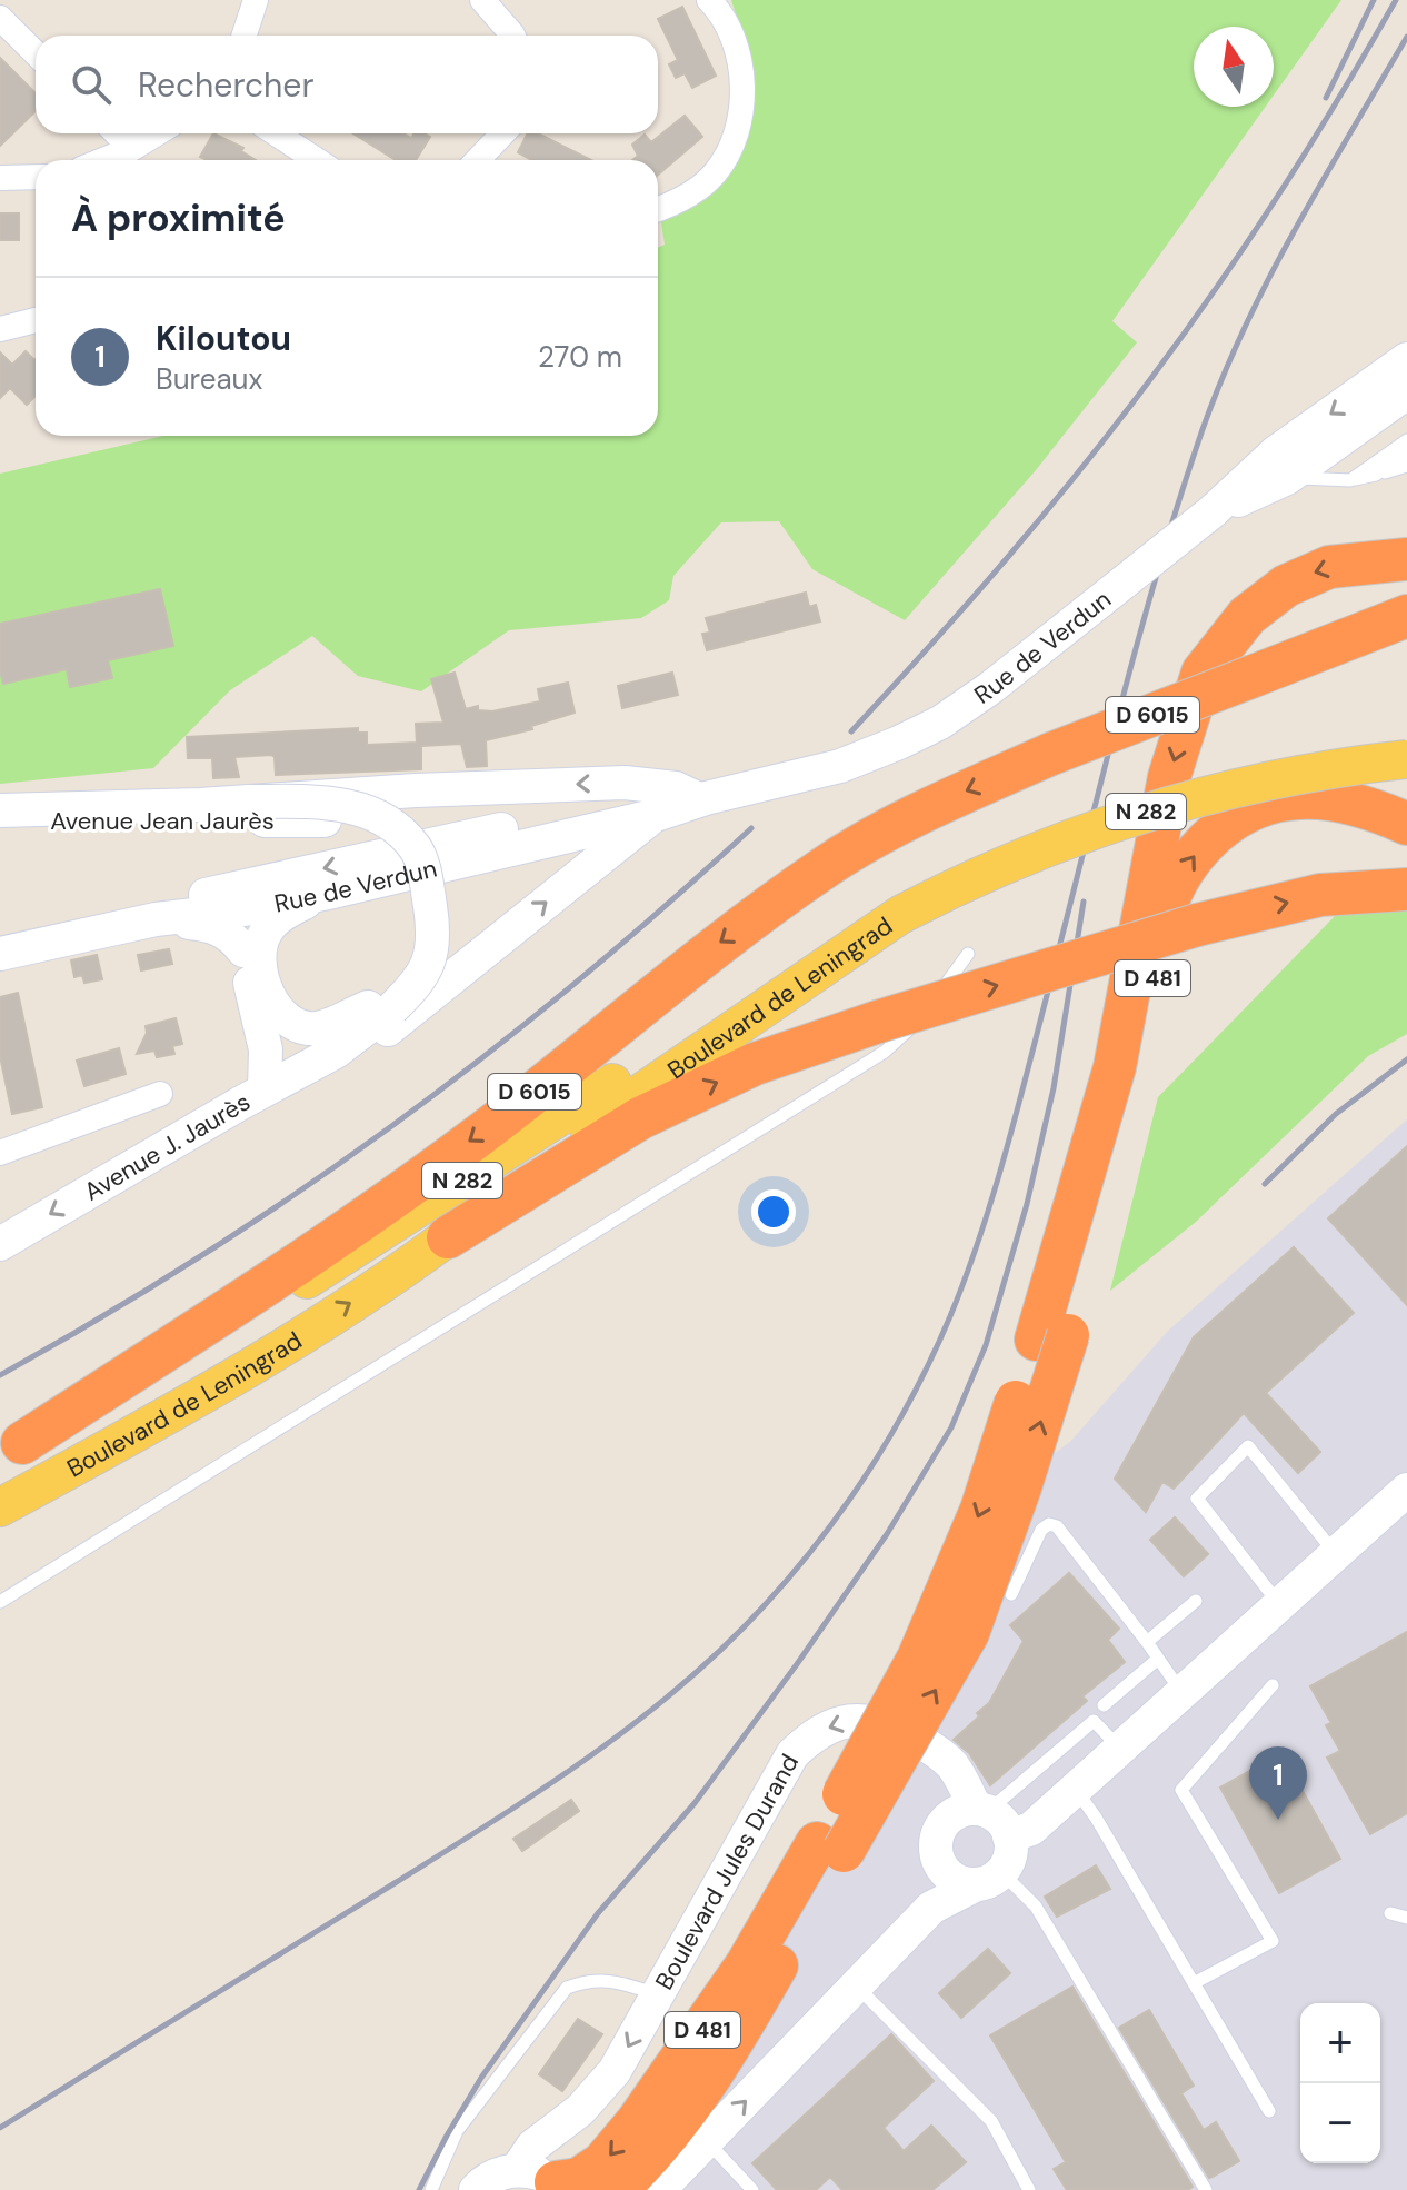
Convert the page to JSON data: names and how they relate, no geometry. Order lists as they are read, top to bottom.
{
  "streets": {
    "highway": ["D 6015", "D 481"],
    "main road": [
      "Rue de Verdun",
      "N 282",
      "Avenue Jean Jaurès",
      "Boulevard de Leningrad",
      "Avenue J. Jaurès",
      "Boulevard Jules Durand"
    ]
  },
  "crossings": [
    ["Rue de Verdun", "Avenue J. Jaurès"],
    ["D 6015", "Boulevard de Leningrad"],
    ["N 282", "Boulevard de Leningrad"],
    ["D 481", "Boulevard Jules Durand"]
  ],
  "north": "top",
  "page": {
    "search": "Rechercher",
    "heading": "À proximité",
    "list": [
      {
        "mark": "1",
        "name": "Kiloutou",
        "note": "Bureaux",
        "value": "270 m"
      }
    ],
    "pins": "1",
    "map_buttons": ["+", "−"]
  }
}
